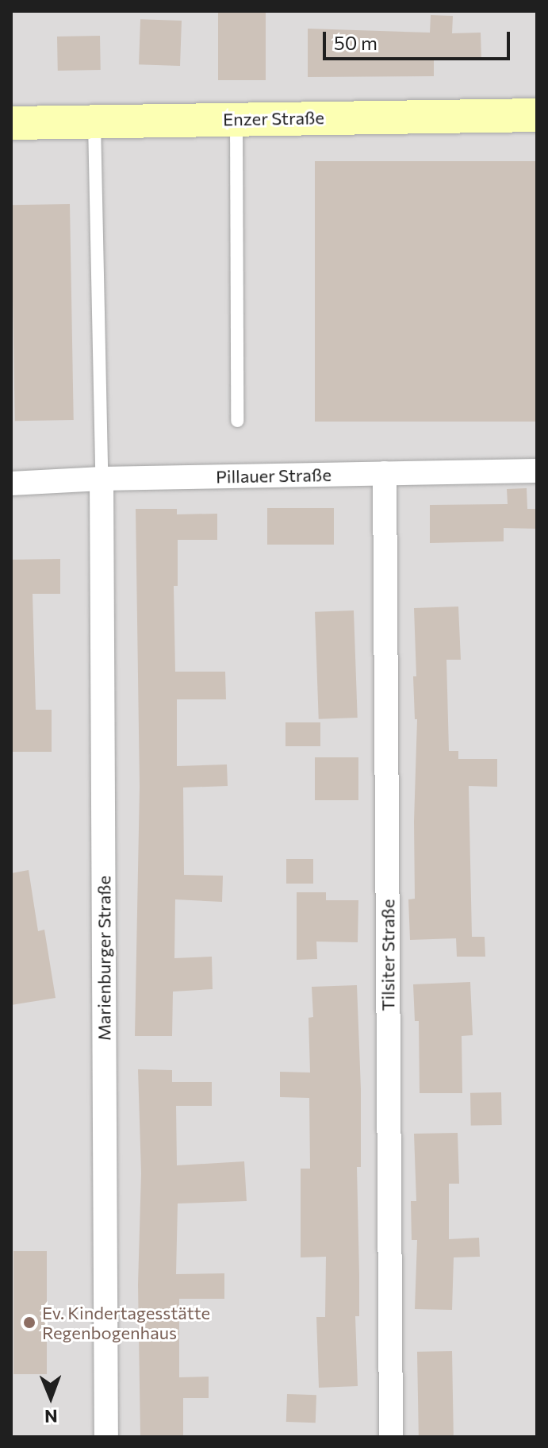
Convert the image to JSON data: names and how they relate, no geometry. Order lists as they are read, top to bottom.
{
  "streets": {
    "main road": ["Enzer Straße"],
    "street": ["Pillauer Straße", "Tilsiter Straße", "Marienburger Straße"]
  },
  "crossings": [
    ["Pillauer Straße", "Tilsiter Straße"],
    ["Pillauer Straße", "Marienburger Straße"]
  ],
  "places": ["Ev. Kindertagesstätte Regenbogenhaus"],
  "scale_bar": "50 m",
  "north": "bottom"
}
